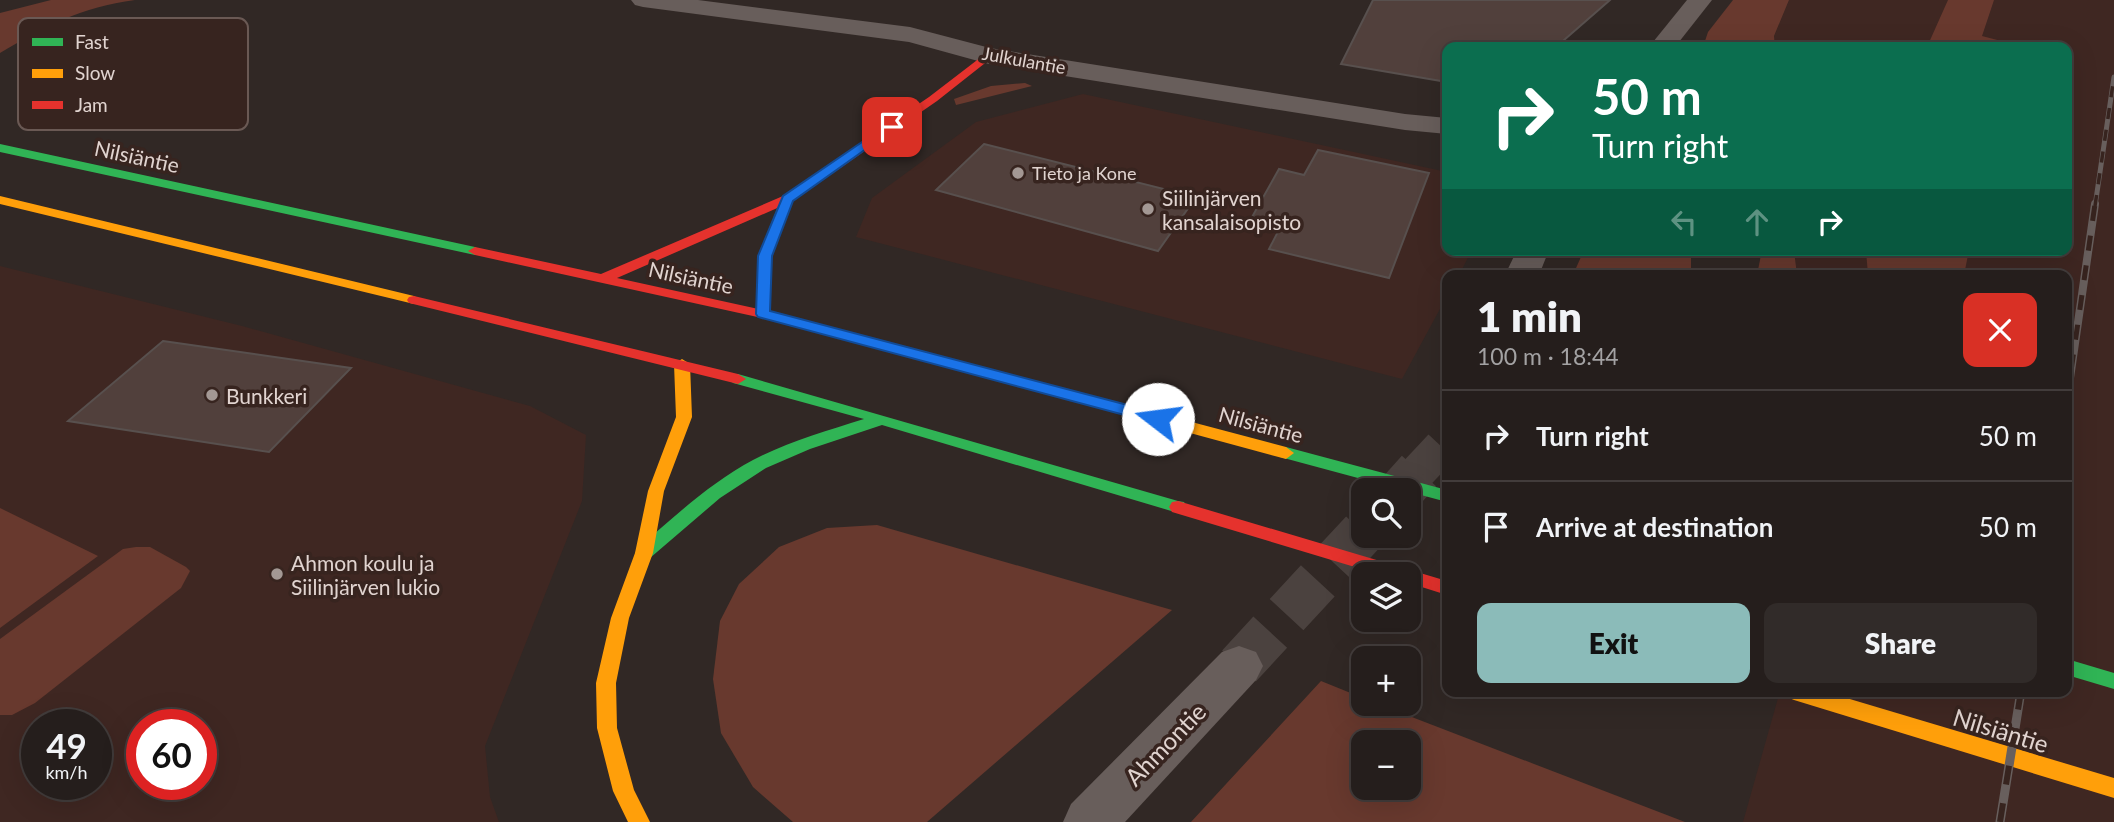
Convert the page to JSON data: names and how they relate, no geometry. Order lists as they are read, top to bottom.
{
  "streets": {
    "main road": ["Nilsiäntie"],
    "street": ["Julkulantie", "Ahmontie"]
  },
  "places": [
    "Tieto ja Kone",
    "Siilinjärven kansalaisopisto",
    "Bunkkeri",
    "Ahmon koulu ja Siilinjärven lukio"
  ],
  "legend": ["Fast", "Slow", "Jam"],
  "page": {
    "turn": ["50 m", "Turn right"],
    "heading": ["1 min", "100 m · 18:44"],
    "list": [
      {
        "name": "Turn right",
        "value": "50 m"
      },
      {
        "name": "Arrive at destination",
        "value": "50 m"
      }
    ],
    "map_buttons": ["+", "−"],
    "buttons": ["Exit", "Share"],
    "speed": "49 km/h",
    "limit": "60"
  }
}
